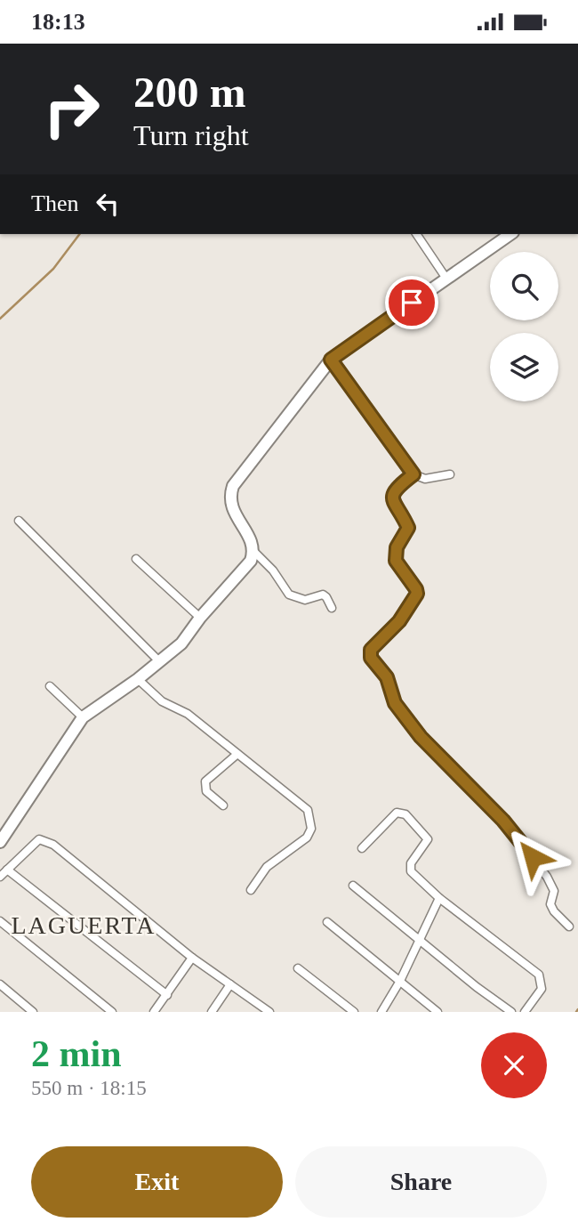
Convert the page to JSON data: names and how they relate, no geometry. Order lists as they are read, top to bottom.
{
  "districts": ["LAGUERTA"],
  "page": {
    "status": "18:13",
    "turn": ["200 m", "Turn right"],
    "then": "Then",
    "heading": ["2 min", "550 m · 18:15"],
    "buttons": ["Exit", "Share"]
  }
}
